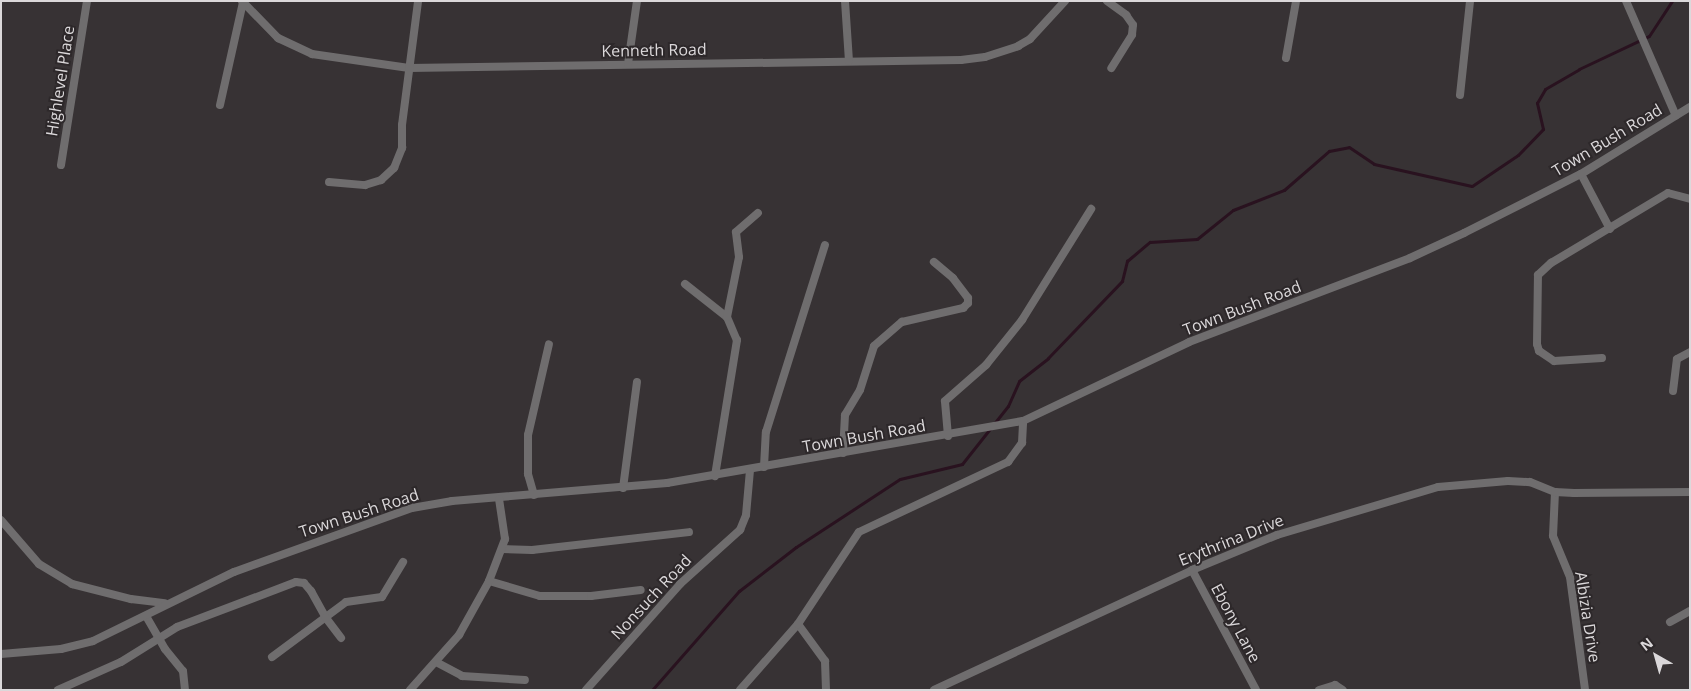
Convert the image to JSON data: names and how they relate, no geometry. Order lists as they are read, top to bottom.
{
  "streets": {
    "street": [
      "Kenneth Road",
      "Highlevel Place",
      "Town Bush Road",
      "Erythrina Drive",
      "Nonsuch Road",
      "Albizia Drive",
      "Ebony Lane"
    ]
  },
  "crossings": [
    ["Town Bush Road", "Nonsuch Road"],
    ["Erythrina Drive", "Albizia Drive"],
    ["Erythrina Drive", "Ebony Lane"]
  ],
  "north": "top left"
}
